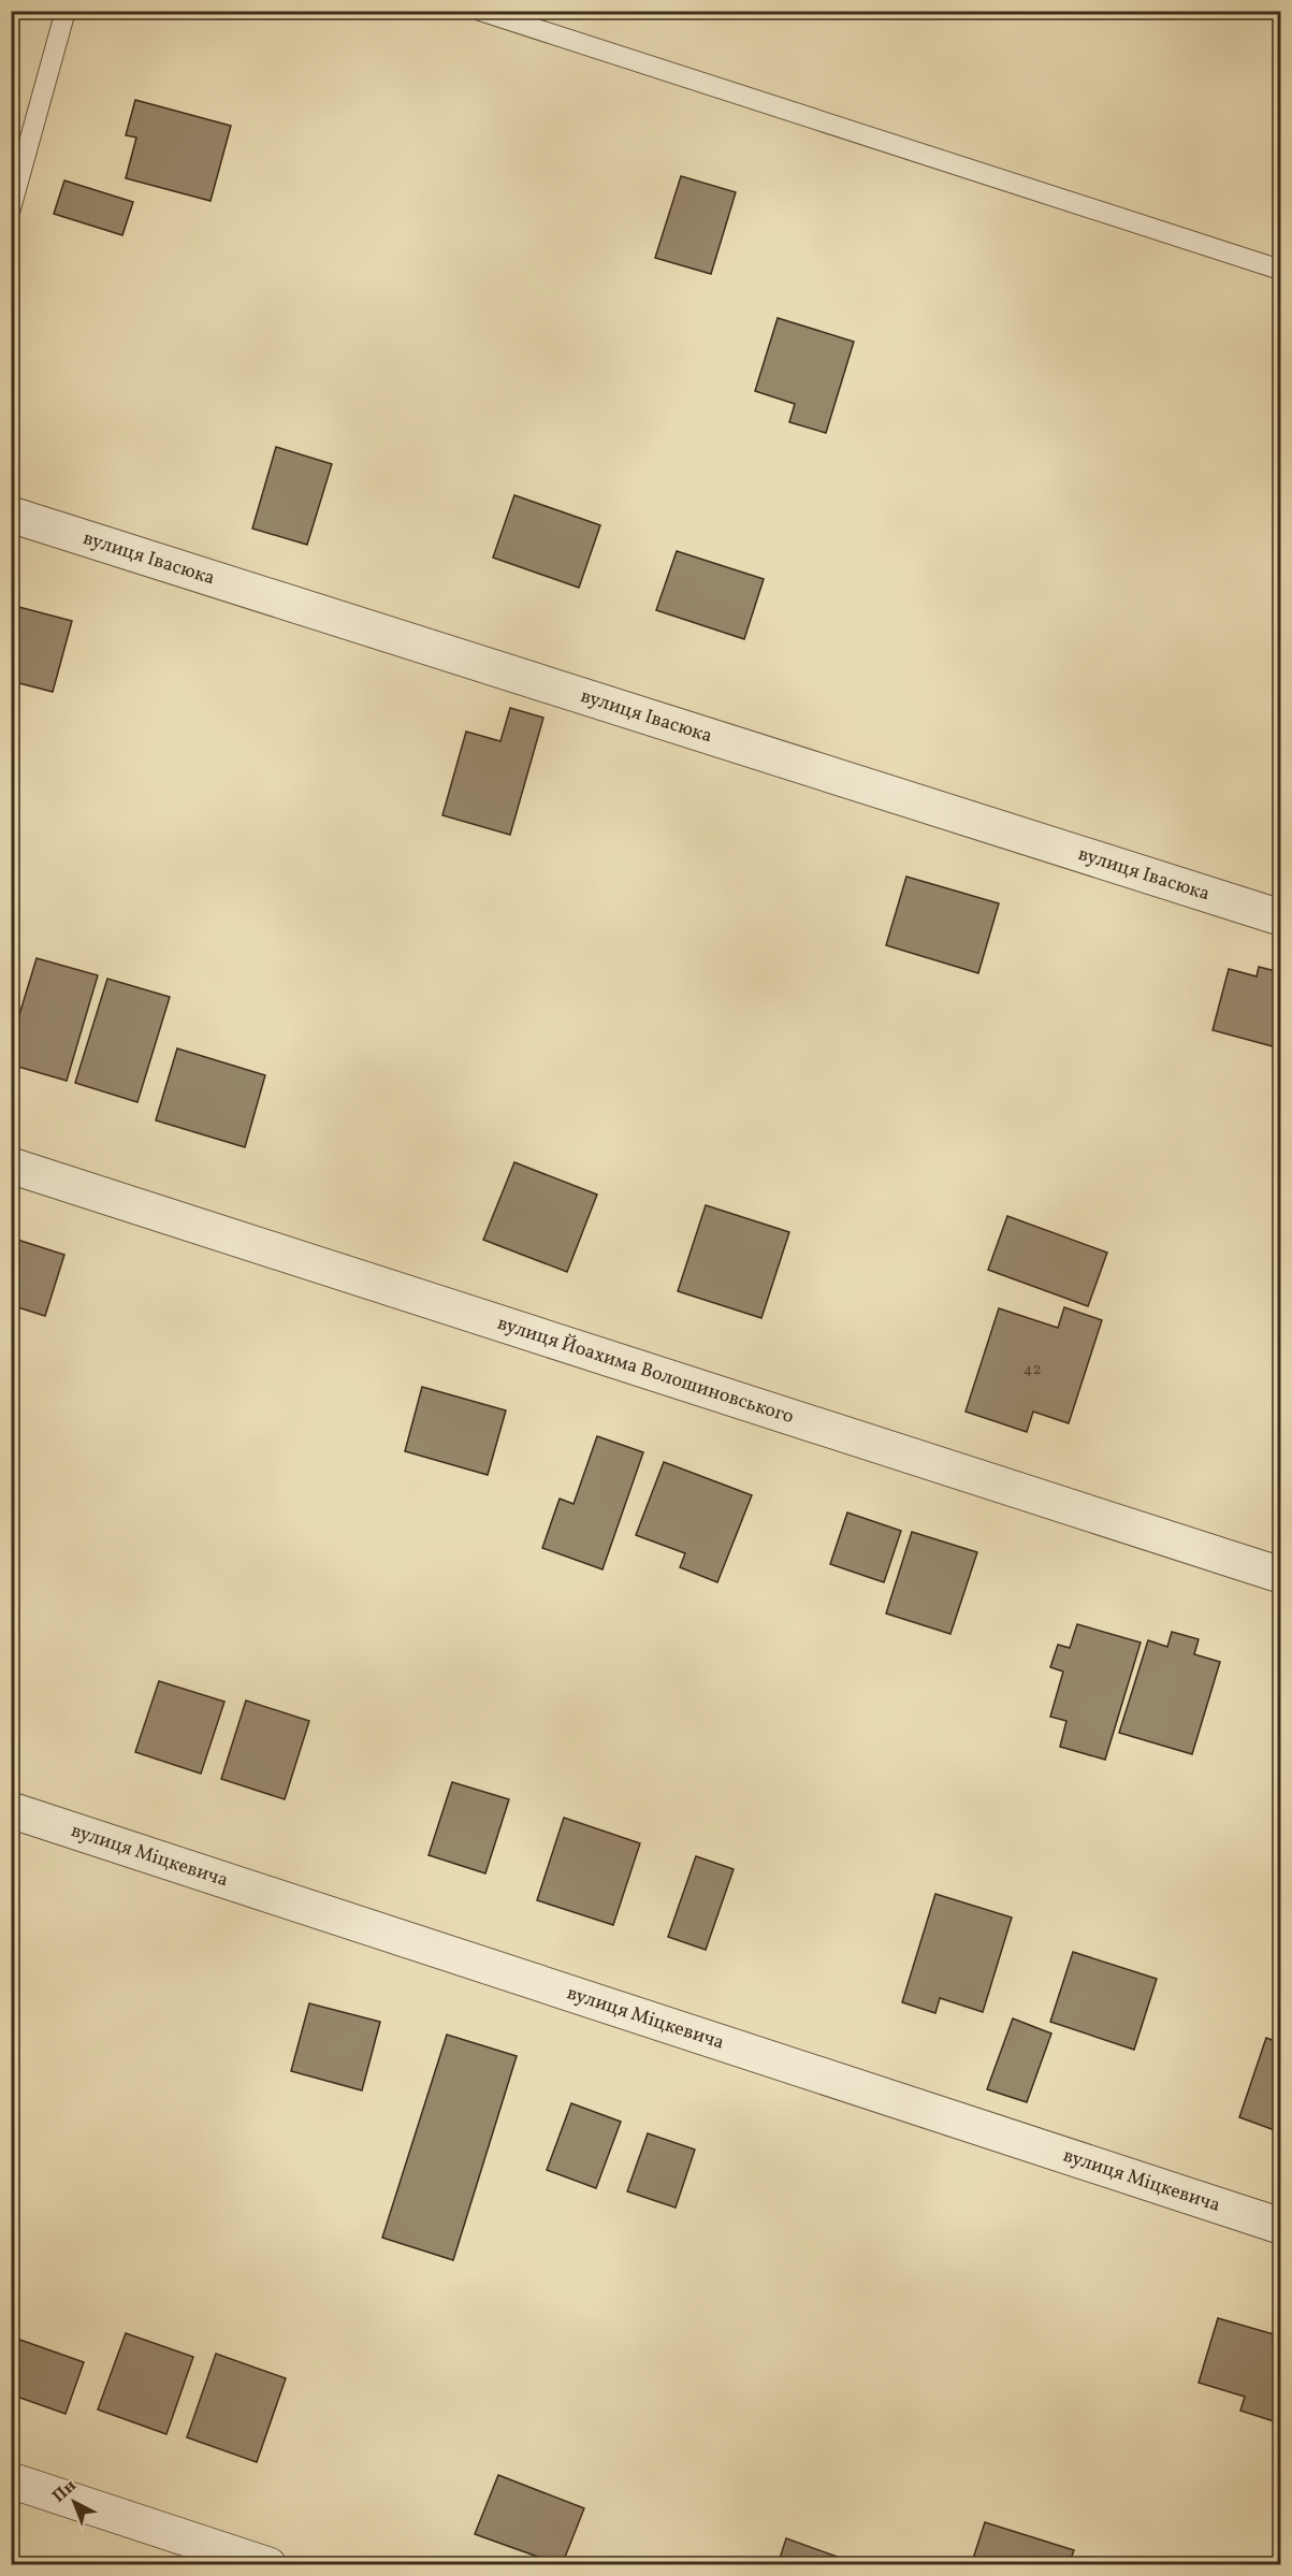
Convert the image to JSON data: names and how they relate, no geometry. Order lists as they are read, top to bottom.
{
  "streets": {
    "street": ["вулиця Івасюка", "вулиця Йоахима Волошиновського", "вулиця Міцкевича"]
  },
  "house_numbers": ["42"],
  "north": "top left"
}
